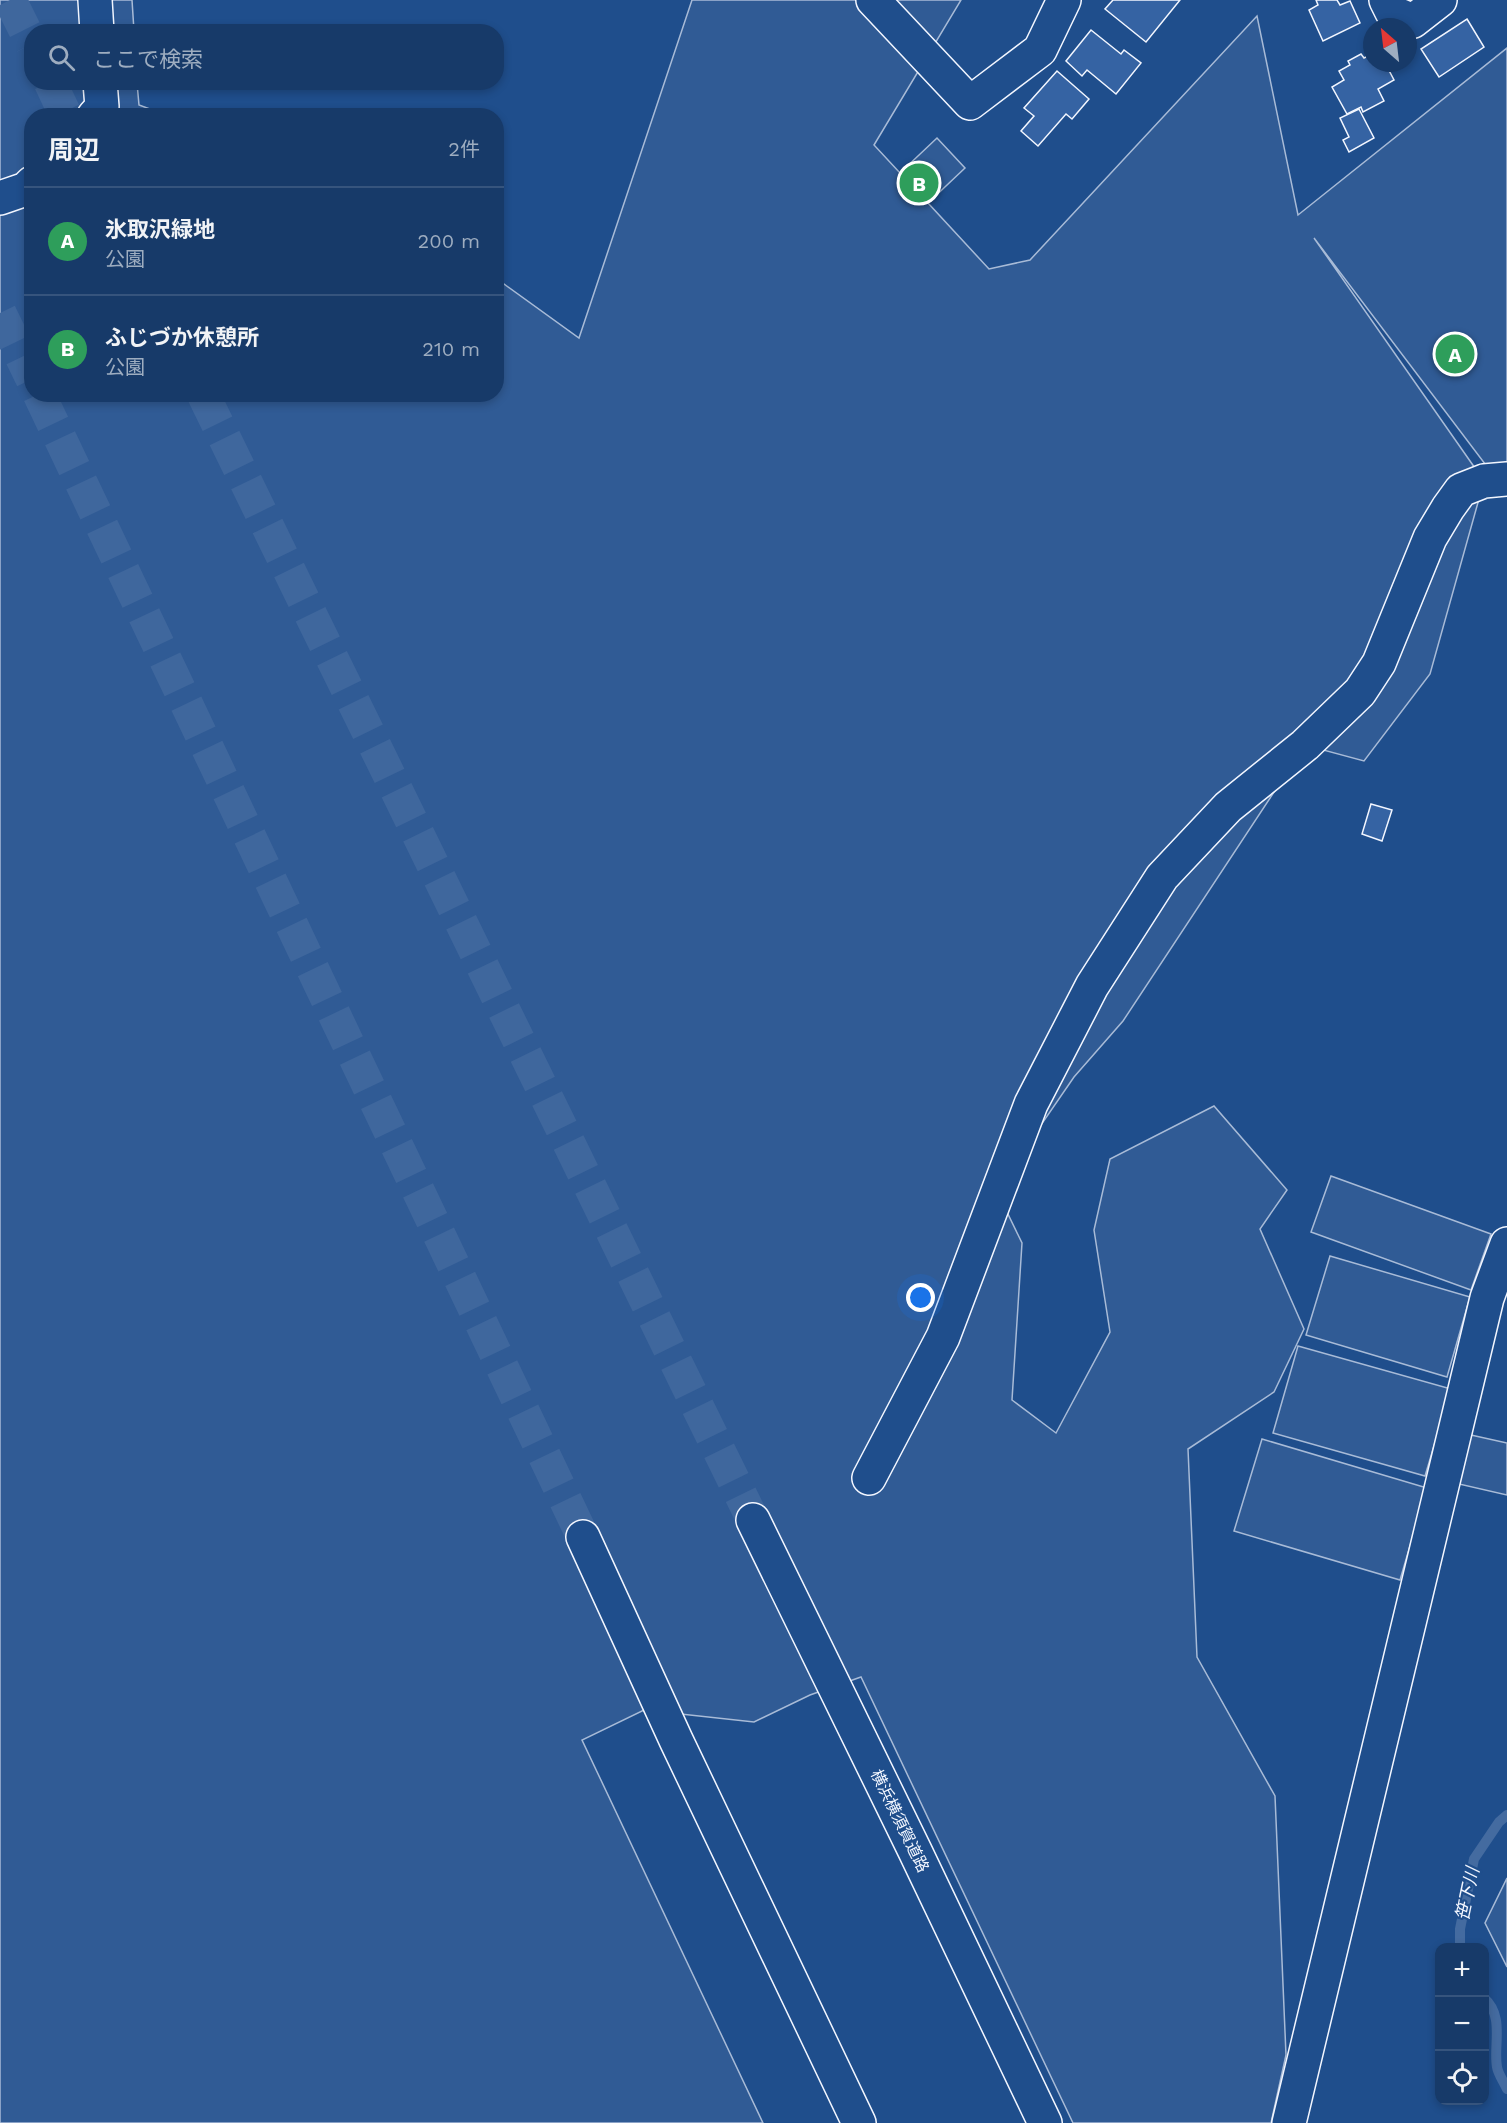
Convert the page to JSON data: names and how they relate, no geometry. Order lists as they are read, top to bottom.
{
  "streets": {
    "main road": ["横浜横須賀道路"]
  },
  "water": ["笹下川"],
  "north": "top left",
  "page": {
    "search": "ここで検索",
    "heading": ["周辺", "2件"],
    "pins": ["B", "A"],
    "list": [
      {
        "mark": "A",
        "name": "氷取沢緑地",
        "note": "公園",
        "value": "200 m"
      },
      {
        "mark": "B",
        "name": "ふじづか休憩所",
        "note": "公園",
        "value": "210 m"
      }
    ],
    "map_buttons": ["+", "−"]
  }
}
